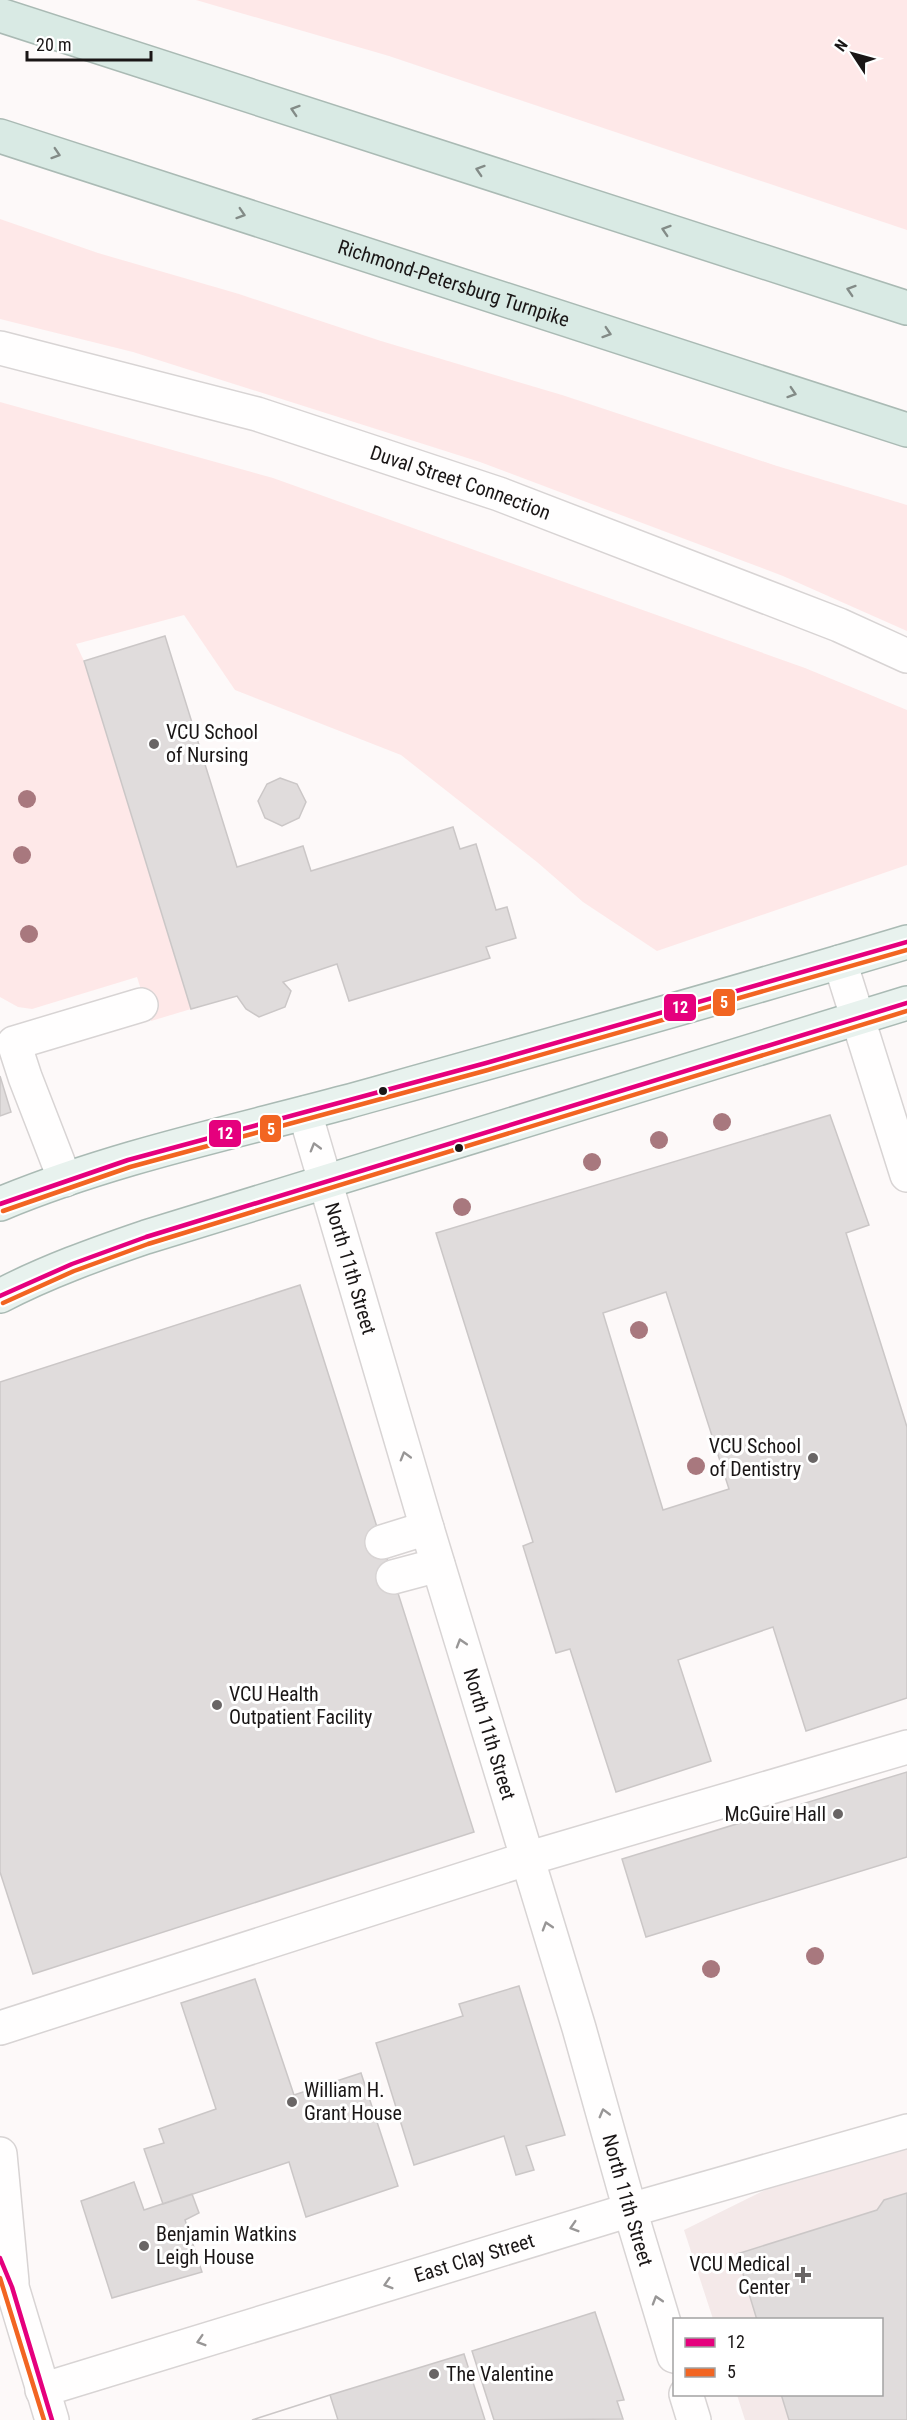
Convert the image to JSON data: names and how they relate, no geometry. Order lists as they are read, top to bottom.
{
  "streets": {
    "highway": ["Richmond-Petersburg Turnpike"],
    "street": ["Duval Street Connection", "North 11th Street", "East Clay Street"]
  },
  "crossings": [
    ["North 11th Street", "East Clay Street"]
  ],
  "one_way": ["North 11th Street", "East Clay Street"],
  "places": {
    "other": [
      "VCU School of Nursing",
      "VCU School of Dentistry",
      "VCU Health Outpatient Facility",
      "McGuire Hall",
      "William H. Grant House",
      "Benjamin Watkins Leigh House",
      "The Valentine"
    ],
    "health": ["VCU Medical Center"]
  },
  "lines": ["transit line 12", "transit line 5"],
  "legend": ["12", "5"],
  "scale_bar": "20 m",
  "north": "top left"
}
